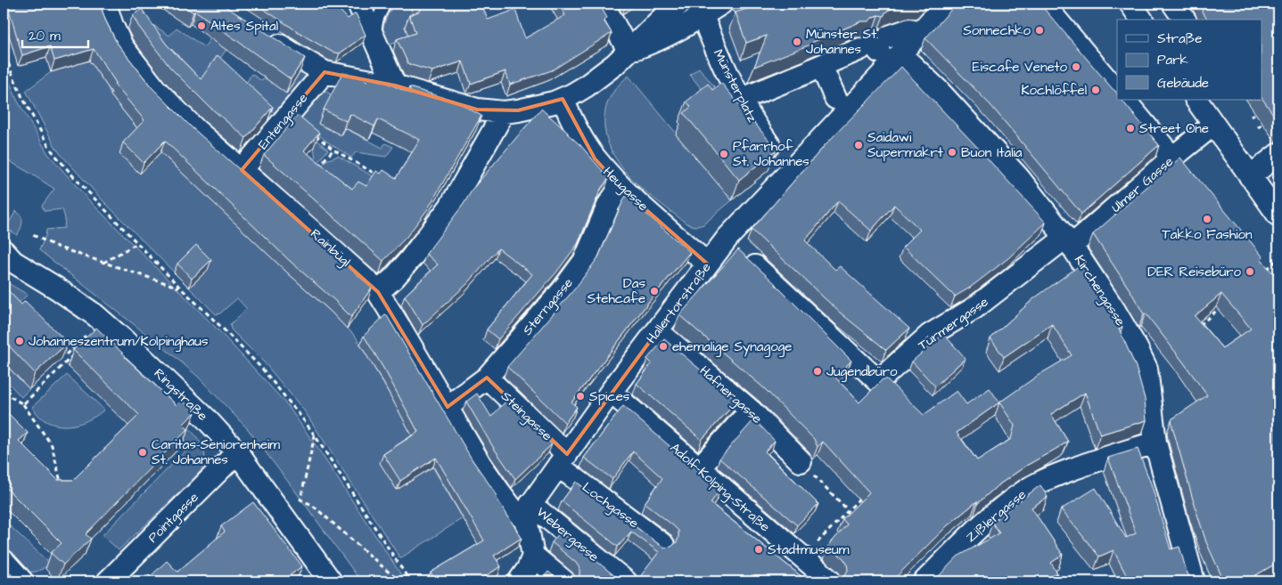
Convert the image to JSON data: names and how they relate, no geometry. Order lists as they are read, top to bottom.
{
  "streets": {
    "street": [
      "Münsterplatz",
      "Entengasse",
      "Ulmer Gasse",
      "Heugasse",
      "Rainbügl",
      "Kirchengasse",
      "Hallertorstraße",
      "Sterngasse",
      "Türmergasse",
      "Ringstraße",
      "Hafnergasse",
      "Steingasse",
      "Adolf-Kolping-Straße",
      "Lochgasse",
      "Zißlergasse",
      "Pointgasse",
      "Webergasse"
    ]
  },
  "crossings": [
    ["Entengasse", "Rainbügl"],
    ["Ulmer Gasse", "Kirchengasse"],
    ["Ulmer Gasse", "Türmergasse"],
    ["Heugasse", "Hallertorstraße"],
    ["Heugasse", "Sterngasse"],
    ["Rainbügl", "Hallertorstraße"],
    ["Rainbügl", "Sterngasse"],
    ["Rainbügl", "Webergasse"],
    ["Kirchengasse", "Hallertorstraße"],
    ["Kirchengasse", "Türmergasse"],
    ["Kirchengasse", "Zißlergasse"],
    ["Hallertorstraße", "Türmergasse"],
    ["Hallertorstraße", "Hafnergasse"],
    ["Hallertorstraße", "Steingasse"],
    ["Hallertorstraße", "Adolf-Kolping-Straße"],
    ["Hallertorstraße", "Lochgasse"],
    ["Hallertorstraße", "Webergasse"],
    ["Sterngasse", "Steingasse"],
    ["Ringstraße", "Pointgasse"],
    ["Steingasse", "Lochgasse"]
  ],
  "places": [
    "Altes Spital",
    "Sonnechko",
    "Münster St. Johannes",
    "Eiscafe Veneto",
    "Kochlöffel",
    "Street One",
    "Saidawi Supermakrt",
    "Buon Italia",
    "Pfarrhof St. Johannes",
    "Takko Fashion",
    "DER Reisebüro",
    "Das Stehcafe",
    "Johanneszentrum/Kolpinghaus",
    "ehemalige Synagoge",
    "Jugendbüro",
    "Spices",
    "Caritas-Seniorenheim St. Johannes",
    "Stadtmuseum"
  ],
  "legend": ["Straße", "Park", "Gebäude"],
  "scale_bar": "20 m"
}
